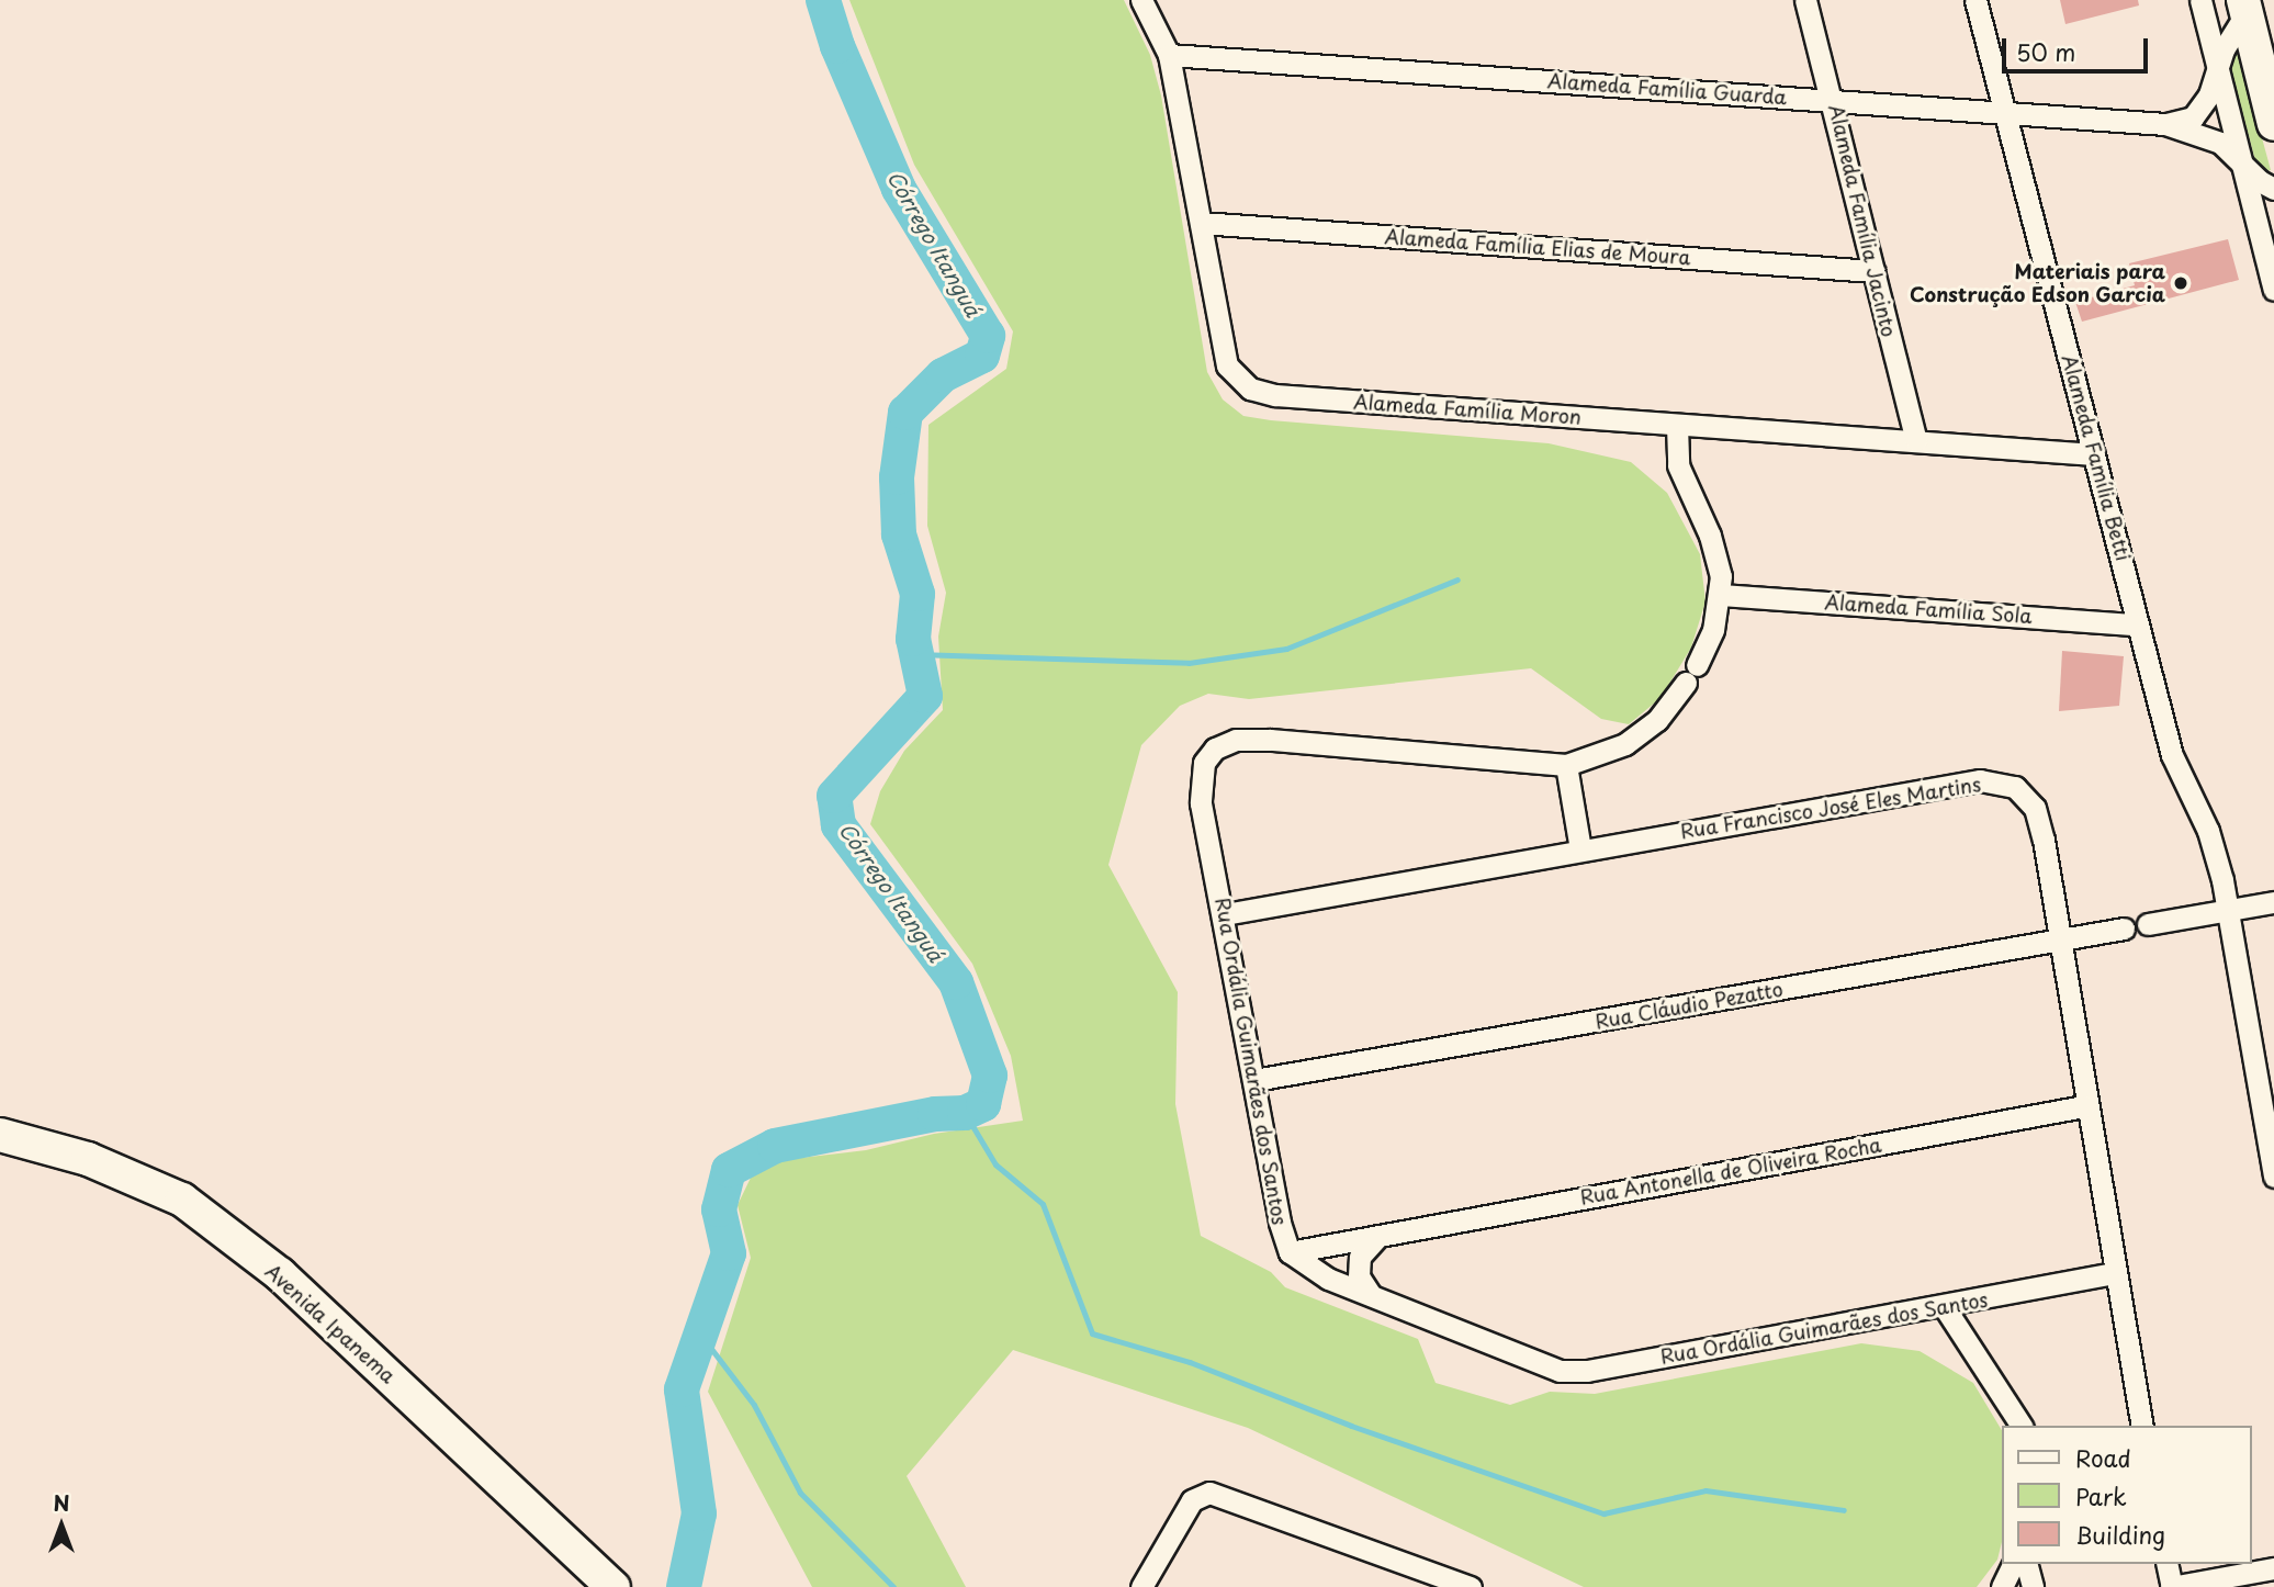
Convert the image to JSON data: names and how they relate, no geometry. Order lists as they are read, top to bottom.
{
  "streets": {
    "main road": ["Avenida Ipanema"],
    "street": [
      "Alameda Família Guarda",
      "Alameda Família Jacinto",
      "Alameda Família Elias de Moura",
      "Alameda Família Moron",
      "Alameda Família Betti",
      "Alameda Família Sola",
      "Rua Francisco José Eles Martins",
      "Rua Cláudio Pezatto",
      "Rua Ordália Guimarães dos Santos",
      "Rua Antonella de Oliveira Rocha"
    ]
  },
  "crossings": [
    ["Alameda Família Guarda", "Alameda Família Jacinto"],
    ["Alameda Família Guarda", "Alameda Família Moron"],
    ["Alameda Família Guarda", "Alameda Família Betti"],
    ["Alameda Família Jacinto", "Alameda Família Elias de Moura"],
    ["Alameda Família Jacinto", "Alameda Família Moron"],
    ["Alameda Família Elias de Moura", "Alameda Família Moron"],
    ["Alameda Família Moron", "Alameda Família Betti"],
    ["Alameda Família Moron", "Rua Ordália Guimarães dos Santos"],
    ["Alameda Família Betti", "Alameda Família Sola"],
    ["Alameda Família Sola", "Rua Ordália Guimarães dos Santos"],
    ["Rua Francisco José Eles Martins", "Rua Cláudio Pezatto"],
    ["Rua Francisco José Eles Martins", "Rua Ordália Guimarães dos Santos"],
    ["Rua Francisco José Eles Martins", "Rua Antonella de Oliveira Rocha"],
    ["Rua Cláudio Pezatto", "Rua Ordália Guimarães dos Santos"],
    ["Rua Ordália Guimarães dos Santos", "Rua Antonella de Oliveira Rocha"]
  ],
  "water": ["Córrego Itanguá"],
  "places": ["Materiais para Construção Edson Garcia"],
  "legend": ["Road", "Park", "Building"],
  "scale_bar": "50 m",
  "north": "top"
}
